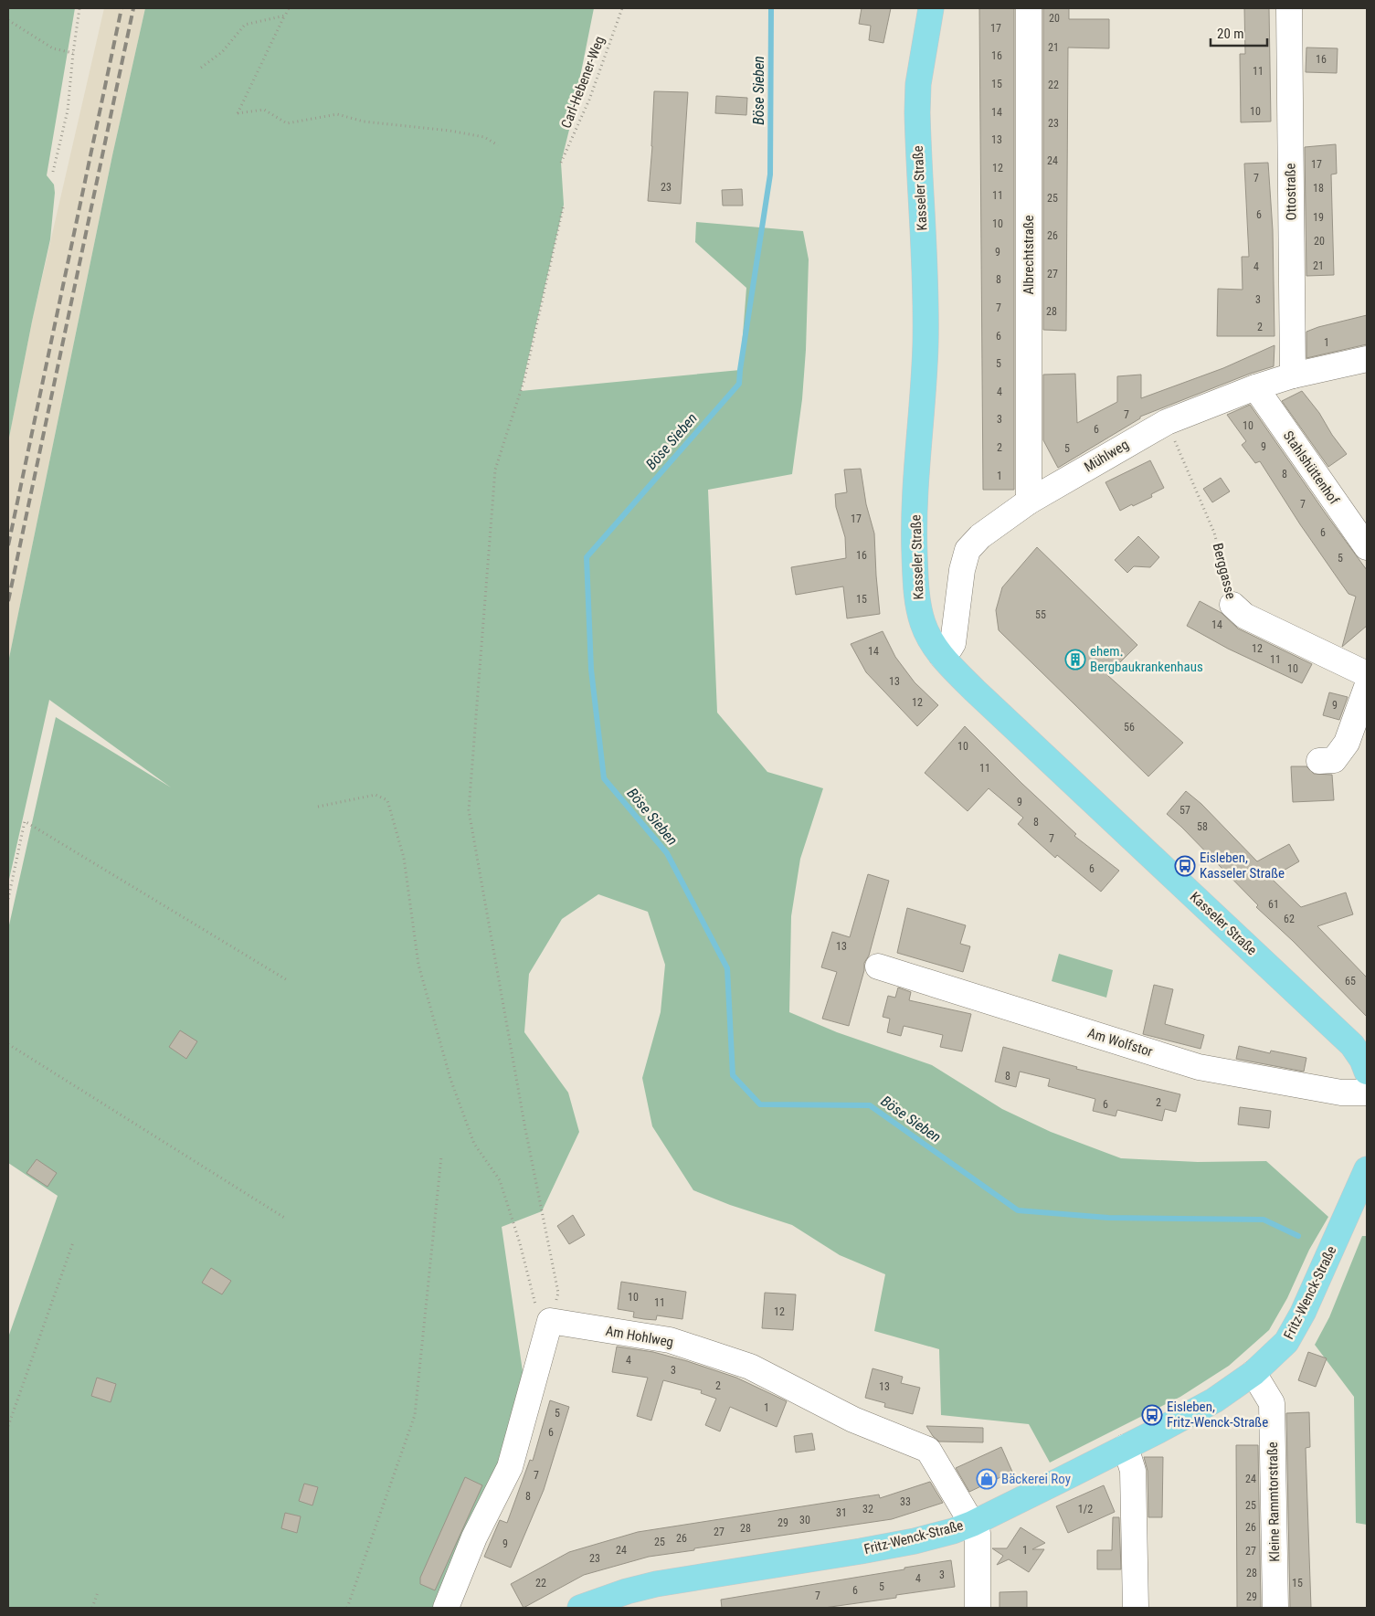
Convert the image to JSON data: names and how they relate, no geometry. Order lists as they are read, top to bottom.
{
  "streets": {
    "main road": ["Kasseler Straße", "Fritz-Wenck-Straße"],
    "street": [
      "Ottostraße",
      "Albrechtstraße",
      "Mühlweg",
      "Stahlshüttenhof",
      "Berggasse",
      "Am Wolfstor",
      "Am Hohlweg",
      "Kleine Rammtorstraße"
    ],
    "path": ["Carl-Hebener-Weg"]
  },
  "crossings": [
    ["Kasseler Straße", "Mühlweg"],
    ["Ottostraße", "Mühlweg"],
    ["Albrechtstraße", "Mühlweg"],
    ["Mühlweg", "Stahlshüttenhof"],
    ["Mühlweg", "Berggasse"],
    ["Fritz-Wenck-Straße", "Am Hohlweg"],
    ["Fritz-Wenck-Straße", "Kleine Rammtorstraße"]
  ],
  "water": ["Böse Sieben"],
  "places": {
    "building": ["ehem. Bergbaukrankenhaus"],
    "bus stop": ["Eisleben, Kasseler Straße", "Eisleben, Fritz-Wenck-Straße"],
    "shop": ["Bäckerei Roy"]
  },
  "house_numbers": [
    "20",
    "17",
    "21",
    "16",
    "16",
    "11",
    "15",
    "22",
    "10",
    "14",
    "23",
    "13",
    "24",
    "17",
    "12",
    "7",
    "23",
    "18",
    "11",
    "25",
    "6",
    "19",
    "10",
    "26",
    "20",
    "9",
    "21",
    "4",
    "27",
    "8",
    "3",
    "7",
    "28",
    "2",
    "6",
    "1",
    "5",
    "4",
    "7",
    "3",
    "10",
    "6",
    "9",
    "2",
    "5",
    "8",
    "1",
    "7",
    "17",
    "6",
    "16",
    "5",
    "15",
    "55",
    "14",
    "12",
    "14",
    "11",
    "10",
    "13",
    "12",
    "9",
    "56",
    "10",
    "11",
    "9",
    "57",
    "8",
    "58",
    "7",
    "6",
    "61",
    "62",
    "13",
    "65",
    "8",
    "2",
    "6",
    "10",
    "11",
    "12",
    "4",
    "3",
    "2",
    "13",
    "1",
    "5",
    "6",
    "7",
    "24",
    "8",
    "33",
    "25",
    "32",
    "1/2",
    "31",
    "30",
    "29",
    "26",
    "28",
    "27",
    "26",
    "25",
    "9",
    "24",
    "1",
    "27",
    "23",
    "28",
    "3",
    "4",
    "22",
    "15",
    "5",
    "6",
    "7",
    "29"
  ],
  "scale_bar": "20 m"
}
